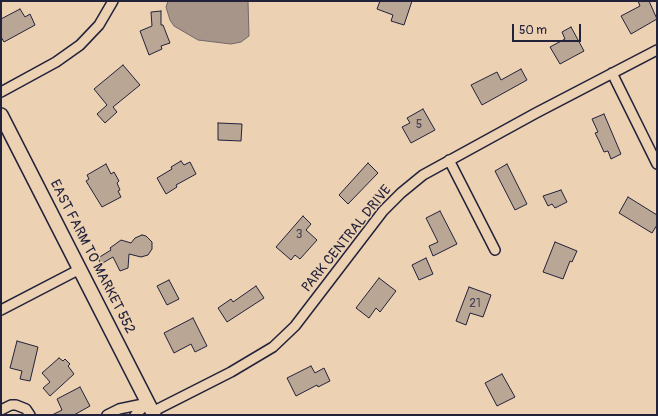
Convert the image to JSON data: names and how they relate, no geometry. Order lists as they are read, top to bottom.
{
  "streets": {
    "main road": ["EAST FARM TO MARKET 552"],
    "street": ["PARK CENTRAL DRIVE"]
  },
  "crossings": [
    ["PARK CENTRAL DRIVE", "EAST FARM TO MARKET 552"]
  ],
  "house_numbers": ["5", "3", "21"],
  "scale_bar": "50 m"
}
